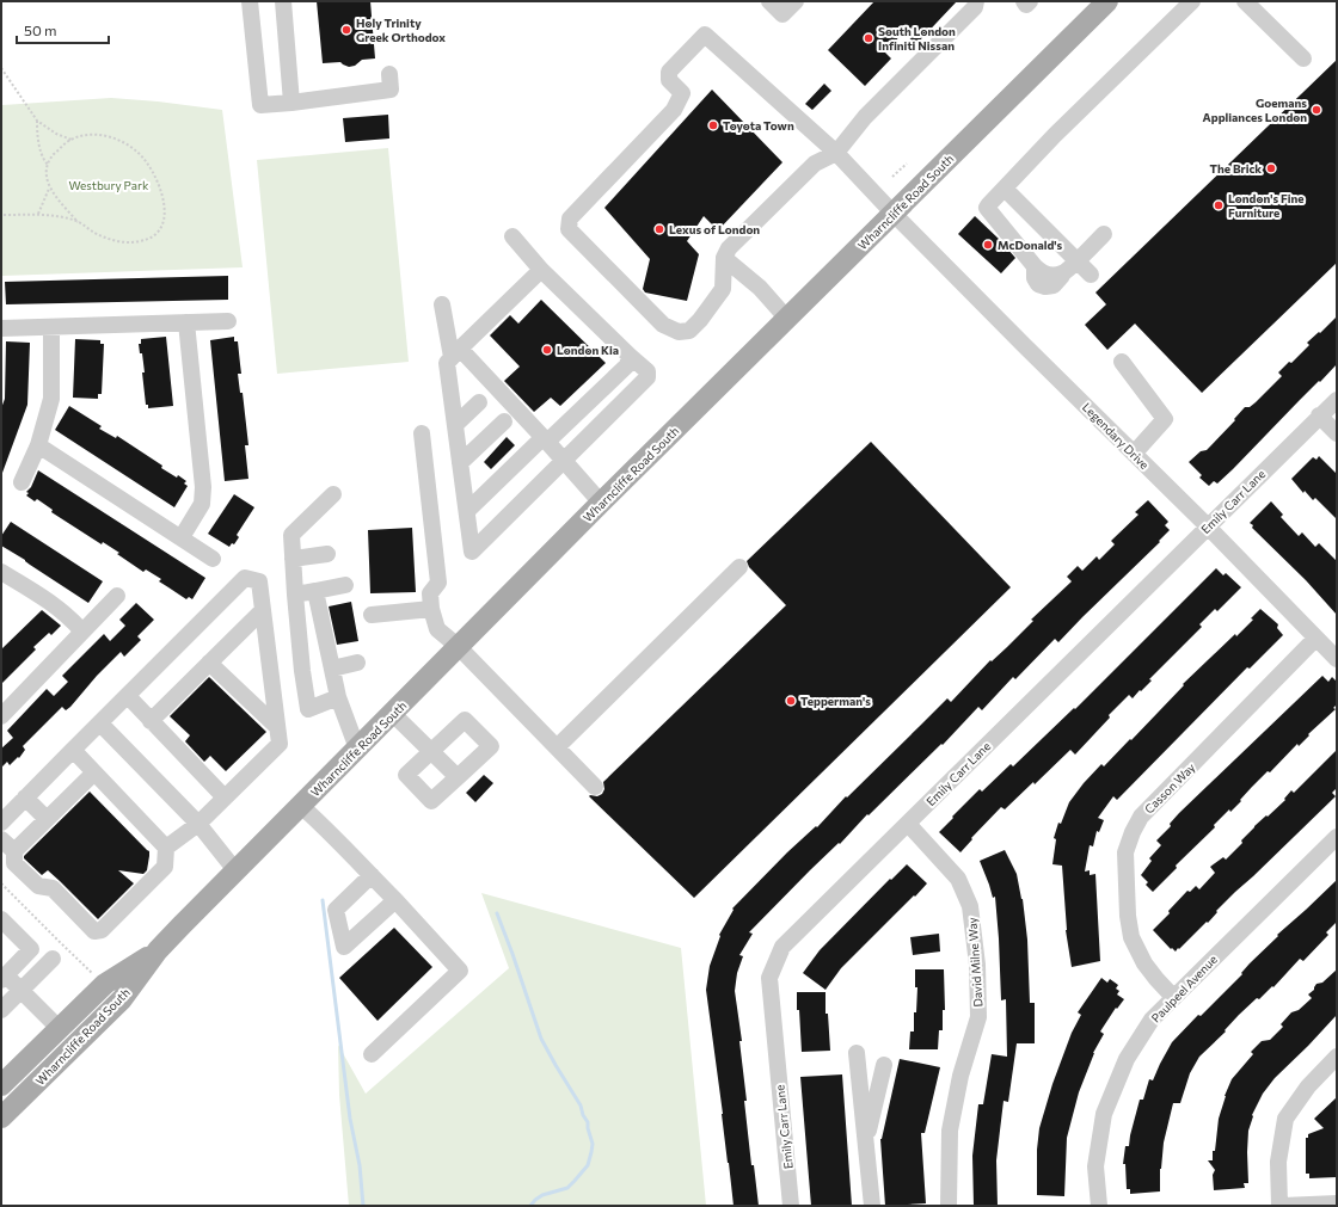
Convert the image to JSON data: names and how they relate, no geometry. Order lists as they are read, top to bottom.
{
  "streets": {
    "main road": ["Wharncliffe Road South"],
    "street": [
      "Legendary Drive",
      "Emily Carr Lane",
      "Casson Way",
      "David Milne Way",
      "Paulpeel Avenue"
    ]
  },
  "crossings": [
    ["Wharncliffe Road South", "Legendary Drive"],
    ["Legendary Drive", "Emily Carr Lane"],
    ["Legendary Drive", "Casson Way"],
    ["Emily Carr Lane", "David Milne Way"],
    ["Casson Way", "Paulpeel Avenue"]
  ],
  "parks": ["Westbury Park"],
  "places": [
    "Holy Trinity Greek Orthodox",
    "South London Infiniti Nissan",
    "Goemans Appliances London",
    "Toyota Town",
    "The Brick",
    "London's Fine Furniture",
    "Lexus of London",
    "McDonald's",
    "London Kia",
    "Tepperman's"
  ],
  "scale_bar": "50 m"
}
